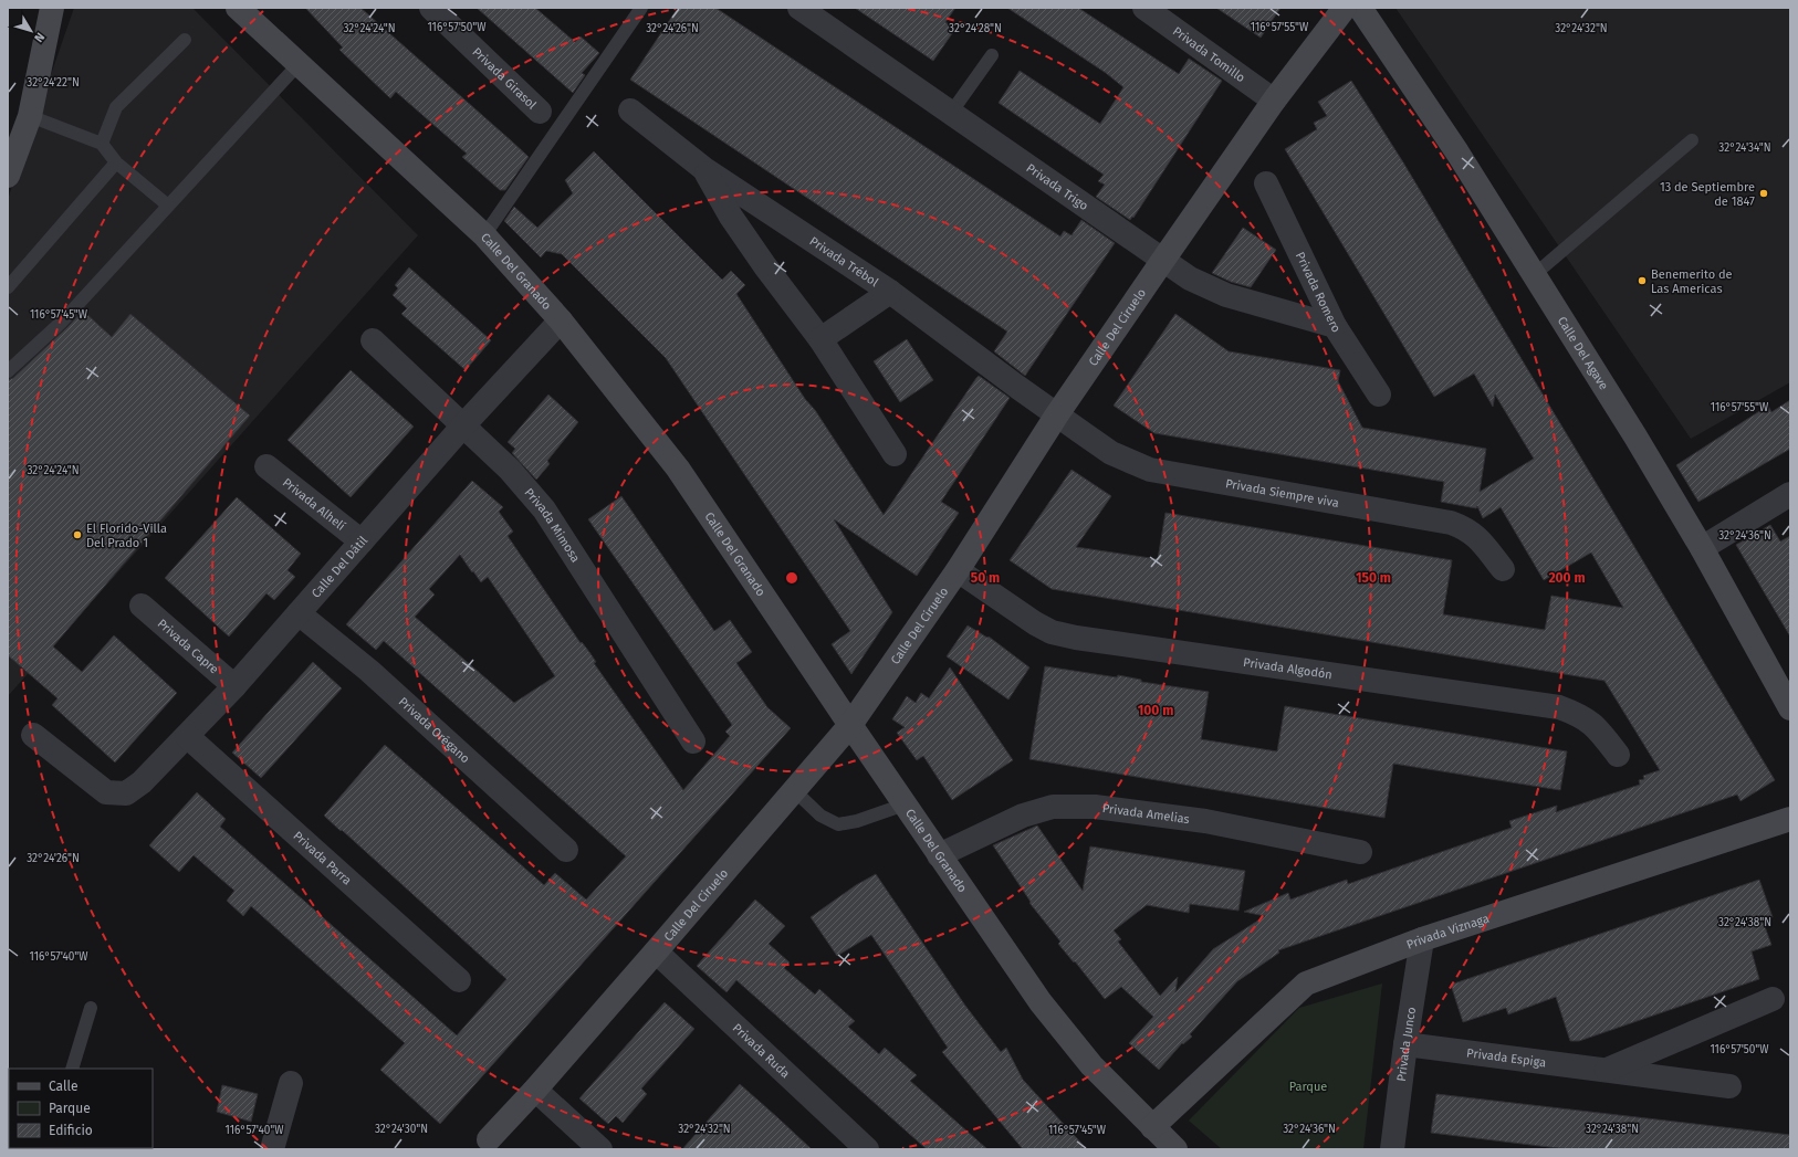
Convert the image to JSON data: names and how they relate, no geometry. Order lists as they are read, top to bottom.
{
  "streets": {
    "street": [
      "Privada Tomillo",
      "Privada Girasol",
      "Privada Trigo",
      "Privada Trébol",
      "Calle Del Granado",
      "Privada Romero",
      "Calle Del Ciruelo",
      "Calle Del Agave",
      "Privada Siempre viva",
      "Privada Alhelí",
      "Privada Mimosa",
      "Calle Del Dátil",
      "Privada Capre",
      "Privada Algodón",
      "Privada Orégano",
      "Privada Amelias",
      "Privada Parra",
      "Privada Viznaga",
      "Privada Junco",
      "Privada Ruda",
      "Privada Espiga"
    ]
  },
  "crossings": [
    ["Privada Tomillo", "Calle Del Ciruelo"],
    ["Privada Trigo", "Privada Romero"],
    ["Privada Trigo", "Calle Del Ciruelo"],
    ["Privada Trébol", "Calle Del Ciruelo"],
    ["Privada Trébol", "Privada Siempre viva"],
    ["Calle Del Granado", "Calle Del Ciruelo"],
    ["Calle Del Granado", "Calle Del Dátil"],
    ["Calle Del Granado", "Privada Amelias"],
    ["Calle Del Granado", "Privada Viznaga"],
    ["Calle Del Ciruelo", "Privada Siempre viva"],
    ["Calle Del Ciruelo", "Privada Algodón"],
    ["Calle Del Ciruelo", "Privada Ruda"],
    ["Privada Alhelí", "Calle Del Dátil"],
    ["Privada Mimosa", "Calle Del Dátil"],
    ["Calle Del Dátil", "Privada Capre"],
    ["Calle Del Dátil", "Privada Orégano"],
    ["Calle Del Dátil", "Privada Parra"],
    ["Privada Viznaga", "Privada Junco"],
    ["Privada Junco", "Privada Espiga"]
  ],
  "parks": ["Parque"],
  "places": ["13 de Septiembre de 1847", "Benemerito de Las Americas", "El Florido-Villa Del Prado 1"],
  "legend": ["Calle", "Parque", "Edificio"],
  "north": "bottom right",
  "coordinates": [
    "116°57'50\"W",
    "116°57'55\"W",
    "32°24'24\"N",
    "32°24'28\"N",
    "32°24'26\"N",
    "32°24'32\"N",
    "32°24'22\"N",
    "32°24'34\"N",
    "116°57'45\"W",
    "32°24'36\"N",
    "32°24'38\"N",
    "116°57'40\"W",
    "32°24'30\"N"
  ],
  "rings": [
    "50 m",
    "150 m",
    "200 m",
    "100 m"
  ]
}
